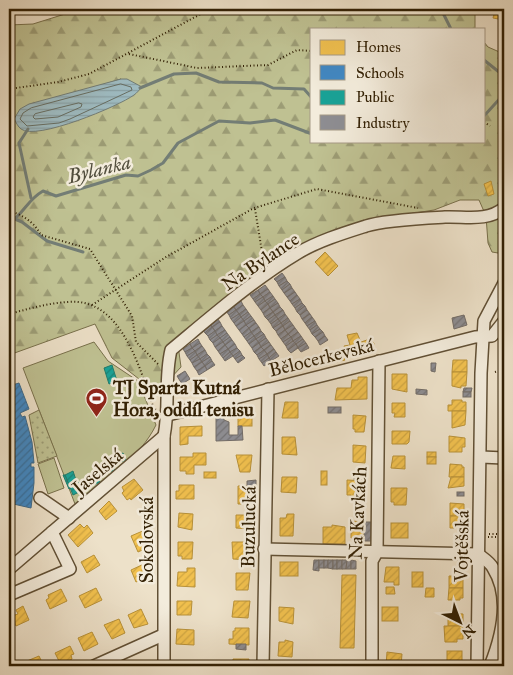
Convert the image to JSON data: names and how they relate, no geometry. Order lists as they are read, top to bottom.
{
  "streets": {
    "street": [
      "Na Bylance",
      "Bělocerkevská",
      "Jaselská",
      "Na Kavkách",
      "Buzulucká",
      "Sokolovská",
      "Vojtěšská"
    ]
  },
  "crossings": [
    ["Na Bylance", "Bělocerkevská"],
    ["Na Bylance", "Sokolovská"],
    ["Bělocerkevská", "Na Kavkách"],
    ["Bělocerkevská", "Buzulucká"],
    ["Bělocerkevská", "Sokolovská"],
    ["Bělocerkevská", "Vojtěšská"],
    ["Jaselská", "Sokolovská"]
  ],
  "water": ["Bylanka"],
  "places": {
    "sports": ["TJ Sparta Kutná Hora, oddíl tenisu"]
  },
  "legend": [
    "Homes",
    "Schools",
    "Public",
    "Industry"
  ],
  "north": "bottom right"
}
